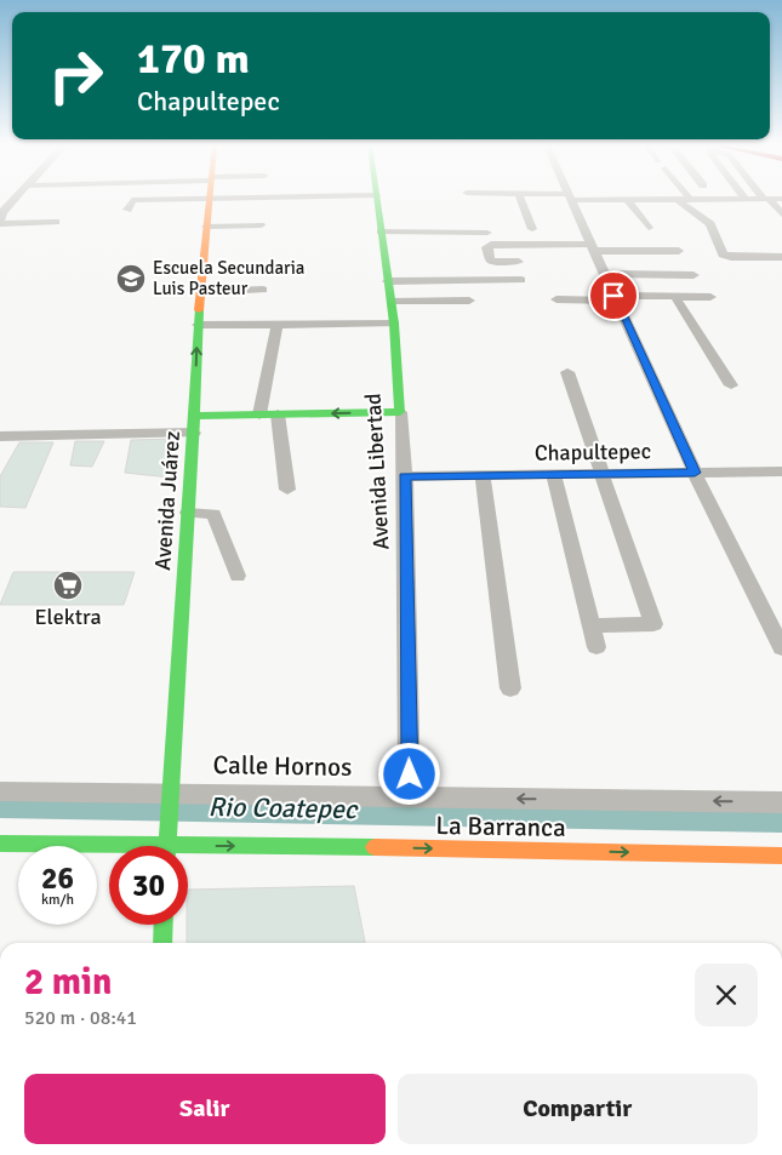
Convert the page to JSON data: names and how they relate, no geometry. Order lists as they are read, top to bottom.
{
  "streets": {
    "street": [
      "Chapultepec",
      "Avenida Libertad",
      "Avenida Juárez",
      "Calle Hornos",
      "La Barranca"
    ]
  },
  "crossings": [
    ["Chapultepec", "Avenida Libertad"],
    ["Avenida Libertad", "Calle Hornos"],
    ["Avenida Juárez", "Calle Hornos"]
  ],
  "one_way": ["Calle Hornos", "La Barranca"],
  "water": ["Rio Coatepec"],
  "places": {
    "school or university": ["Escuela Secundaria Luis Pasteur"],
    "supermarket": ["Elektra"]
  },
  "page": {
    "turn": ["170 m", "Chapultepec"],
    "speed": "26 km/h",
    "limit": "30",
    "heading": ["2 min", "520 m · 08:41"],
    "buttons": ["Salir", "Compartir"]
  }
}
